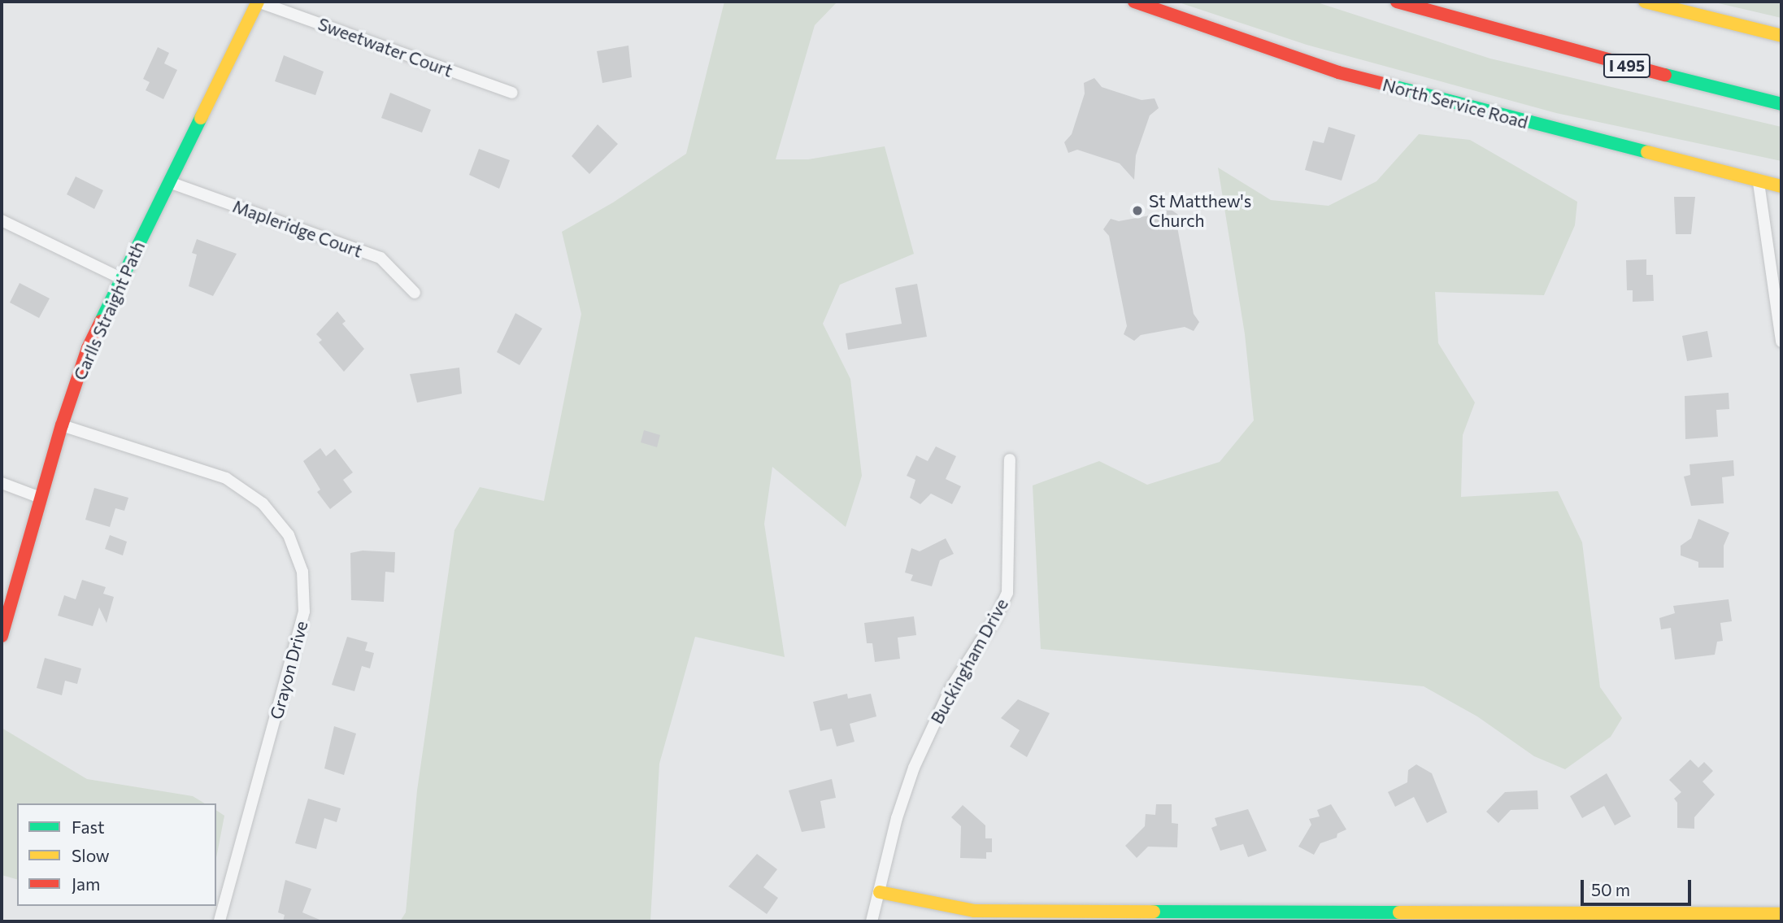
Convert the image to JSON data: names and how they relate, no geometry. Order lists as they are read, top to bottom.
{
  "streets": {
    "main road": ["I 495", "North Service Road", "Carlls Straight Path"],
    "street": [
      "Sweetwater Court",
      "Mapleridge Court",
      "Buckingham Drive",
      "Grayon Drive"
    ]
  },
  "crossings": [
    ["Sweetwater Court", "Carlls Straight Path"],
    ["Mapleridge Court", "Carlls Straight Path"],
    ["Carlls Straight Path", "Grayon Drive"]
  ],
  "places": ["St Matthew's Church"],
  "legend": ["Fast", "Slow", "Jam"],
  "scale_bar": "50 m"
}
